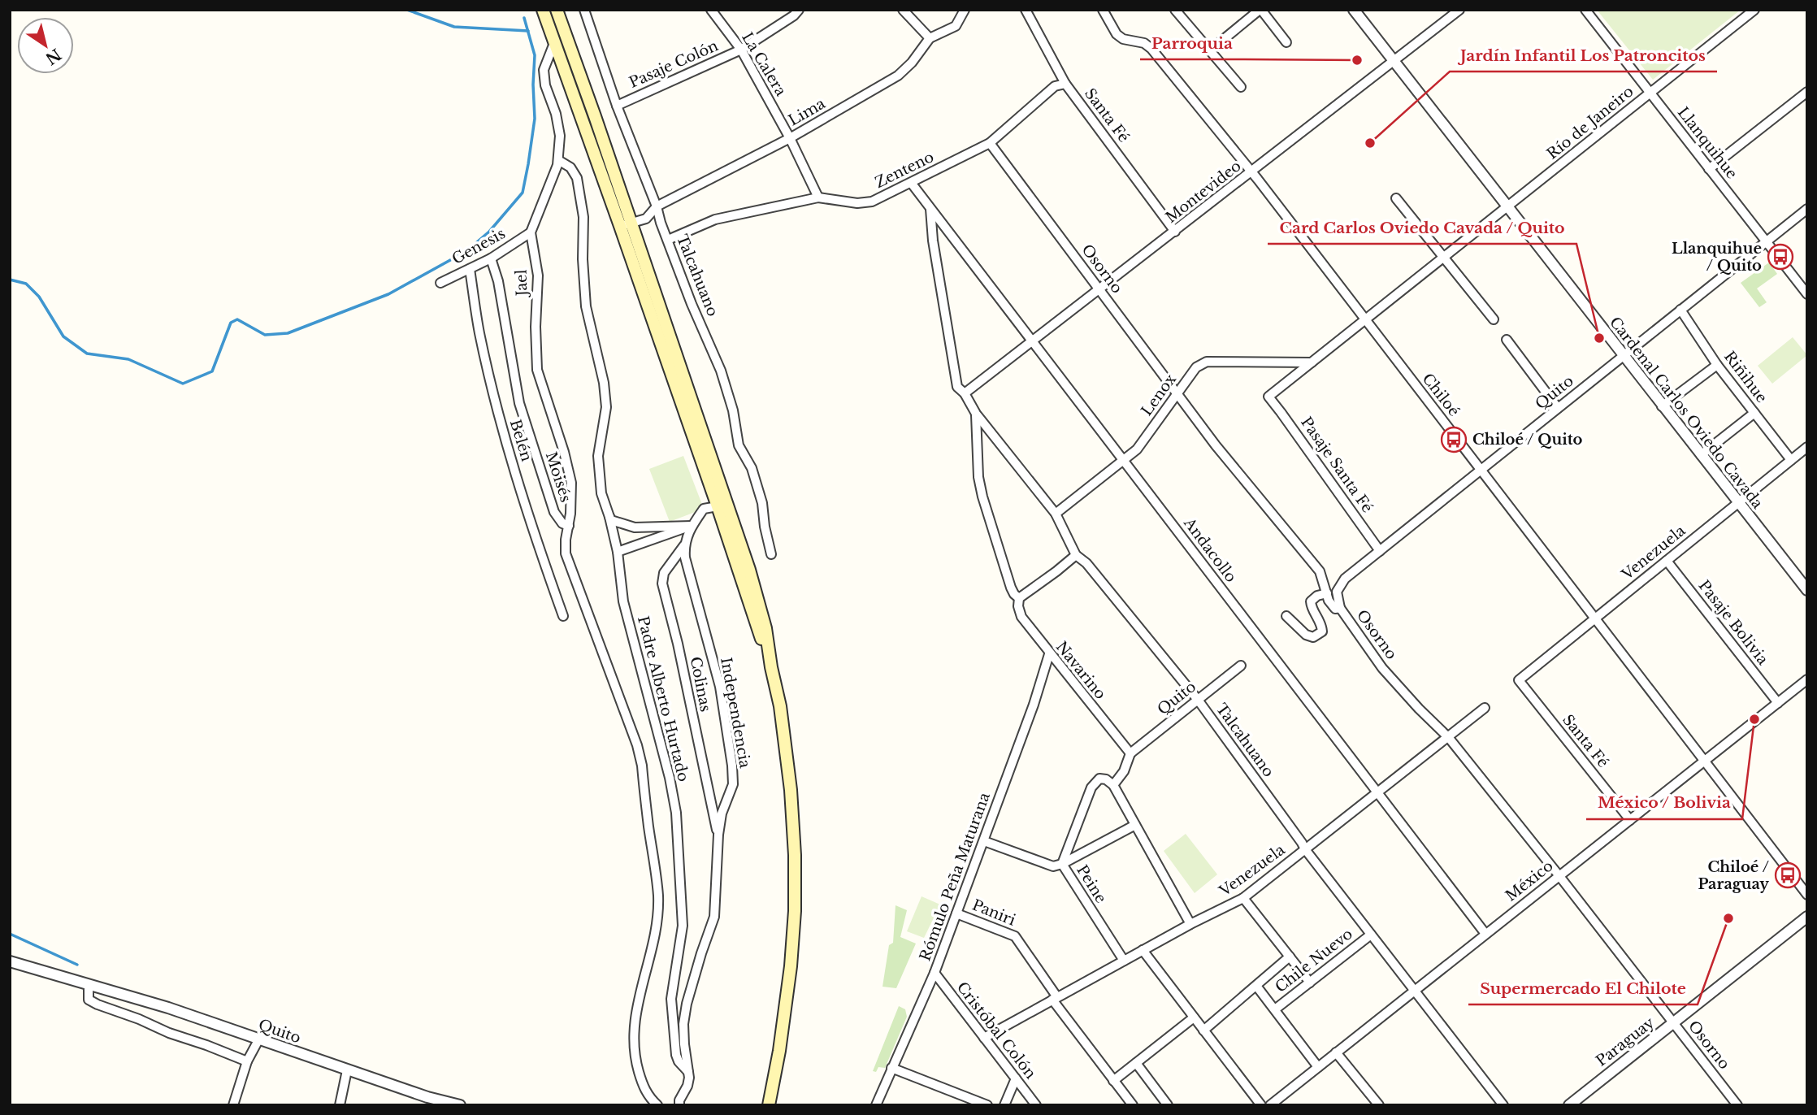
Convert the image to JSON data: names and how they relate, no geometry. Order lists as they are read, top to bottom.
{
  "streets": {
    "street": [
      "Pasaje Colón",
      "La Calera",
      "Lima",
      "Santa Fé",
      "Río de Janeiro",
      "Llanquihue",
      "Zenteno",
      "Montevideo",
      "Genesis",
      "Osorno",
      "Talcahuano",
      "Jael",
      "Riñihue",
      "Quito",
      "Lenox",
      "Chiloé",
      "Cardenal Carlos Oviedo Cavada",
      "Belén",
      "Pasaje Santa Fé",
      "Moisés",
      "Andacollo",
      "Venezuela",
      "Pasaje Bolivia",
      "Navarino",
      "Colinas",
      "Padre Alberto Hurtado",
      "Independencia",
      "Rómulo Peña Maturana",
      "México",
      "Peine",
      "Paniri",
      "Chile Nuevo",
      "Cristóbal Colón",
      "Paraguay"
    ]
  },
  "crossings": [
    ["Pasaje Colón", "La Calera"],
    ["Pasaje Colón", "Talcahuano"],
    ["La Calera", "Lima"],
    ["La Calera", "Zenteno"],
    ["Lima", "Talcahuano"],
    ["Santa Fé", "Zenteno"],
    ["Santa Fé", "Montevideo"],
    ["Santa Fé", "Venezuela"],
    ["Santa Fé", "México"],
    ["Río de Janeiro", "Llanquihue"],
    ["Río de Janeiro", "Lenox"],
    ["Río de Janeiro", "Chiloé"],
    ["Río de Janeiro", "Cardenal Carlos Oviedo Cavada"],
    ["Río de Janeiro", "Pasaje Santa Fé"],
    ["Llanquihue", "Quito"],
    ["Zenteno", "Osorno"],
    ["Zenteno", "Talcahuano"],
    ["Zenteno", "Andacollo"],
    ["Montevideo", "Osorno"],
    ["Montevideo", "Talcahuano"],
    ["Montevideo", "Chiloé"],
    ["Montevideo", "Cardenal Carlos Oviedo Cavada"],
    ["Montevideo", "Andacollo"],
    ["Genesis", "Jael"],
    ["Genesis", "Belén"],
    ["Genesis", "Moisés"],
    ["Osorno", "Quito"],
    ["Osorno", "Lenox"],
    ["Osorno", "Venezuela"],
    ["Osorno", "México"],
    ["Osorno", "Paraguay"],
    ["Talcahuano", "Quito"],
    ["Talcahuano", "Lenox"],
    ["Talcahuano", "Venezuela"],
    ["Talcahuano", "Navarino"],
    ["Talcahuano", "México"],
    ["Talcahuano", "Chile Nuevo"],
    ["Jael", "Moisés"],
    ["Riñihue", "Quito"],
    ["Riñihue", "Venezuela"],
    ["Quito", "Chiloé"],
    ["Quito", "Cardenal Carlos Oviedo Cavada"],
    ["Quito", "Pasaje Santa Fé"],
    ["Quito", "Navarino"],
    ["Lenox", "Andacollo"],
    ["Chiloé", "Venezuela"],
    ["Chiloé", "México"],
    ["Cardenal Carlos Oviedo Cavada", "Venezuela"],
    ["Andacollo", "Venezuela"],
    ["Andacollo", "México"],
    ["Venezuela", "Pasaje Bolivia"],
    ["Venezuela", "Peine"],
    ["Venezuela", "Paniri"],
    ["Venezuela", "Cristóbal Colón"],
    ["Pasaje Bolivia", "México"],
    ["Navarino", "Rómulo Peña Maturana"],
    ["Colinas", "Independencia"],
    ["Padre Alberto Hurtado", "Independencia"],
    ["Rómulo Peña Maturana", "Peine"],
    ["Rómulo Peña Maturana", "Paniri"],
    ["Rómulo Peña Maturana", "Cristóbal Colón"]
  ],
  "places": {
    "other": [
      "Parroquia",
      "Jardín Infantil Los Patroncitos",
      "Card Carlos Oviedo Cavada / Quito",
      "México / Bolivia",
      "Supermercado El Chilote"
    ],
    "bus stop": ["Llanquihue / Quito", "Chiloé / Quito", "Chiloé / Paraguay"]
  },
  "north": "bottom right"
}
